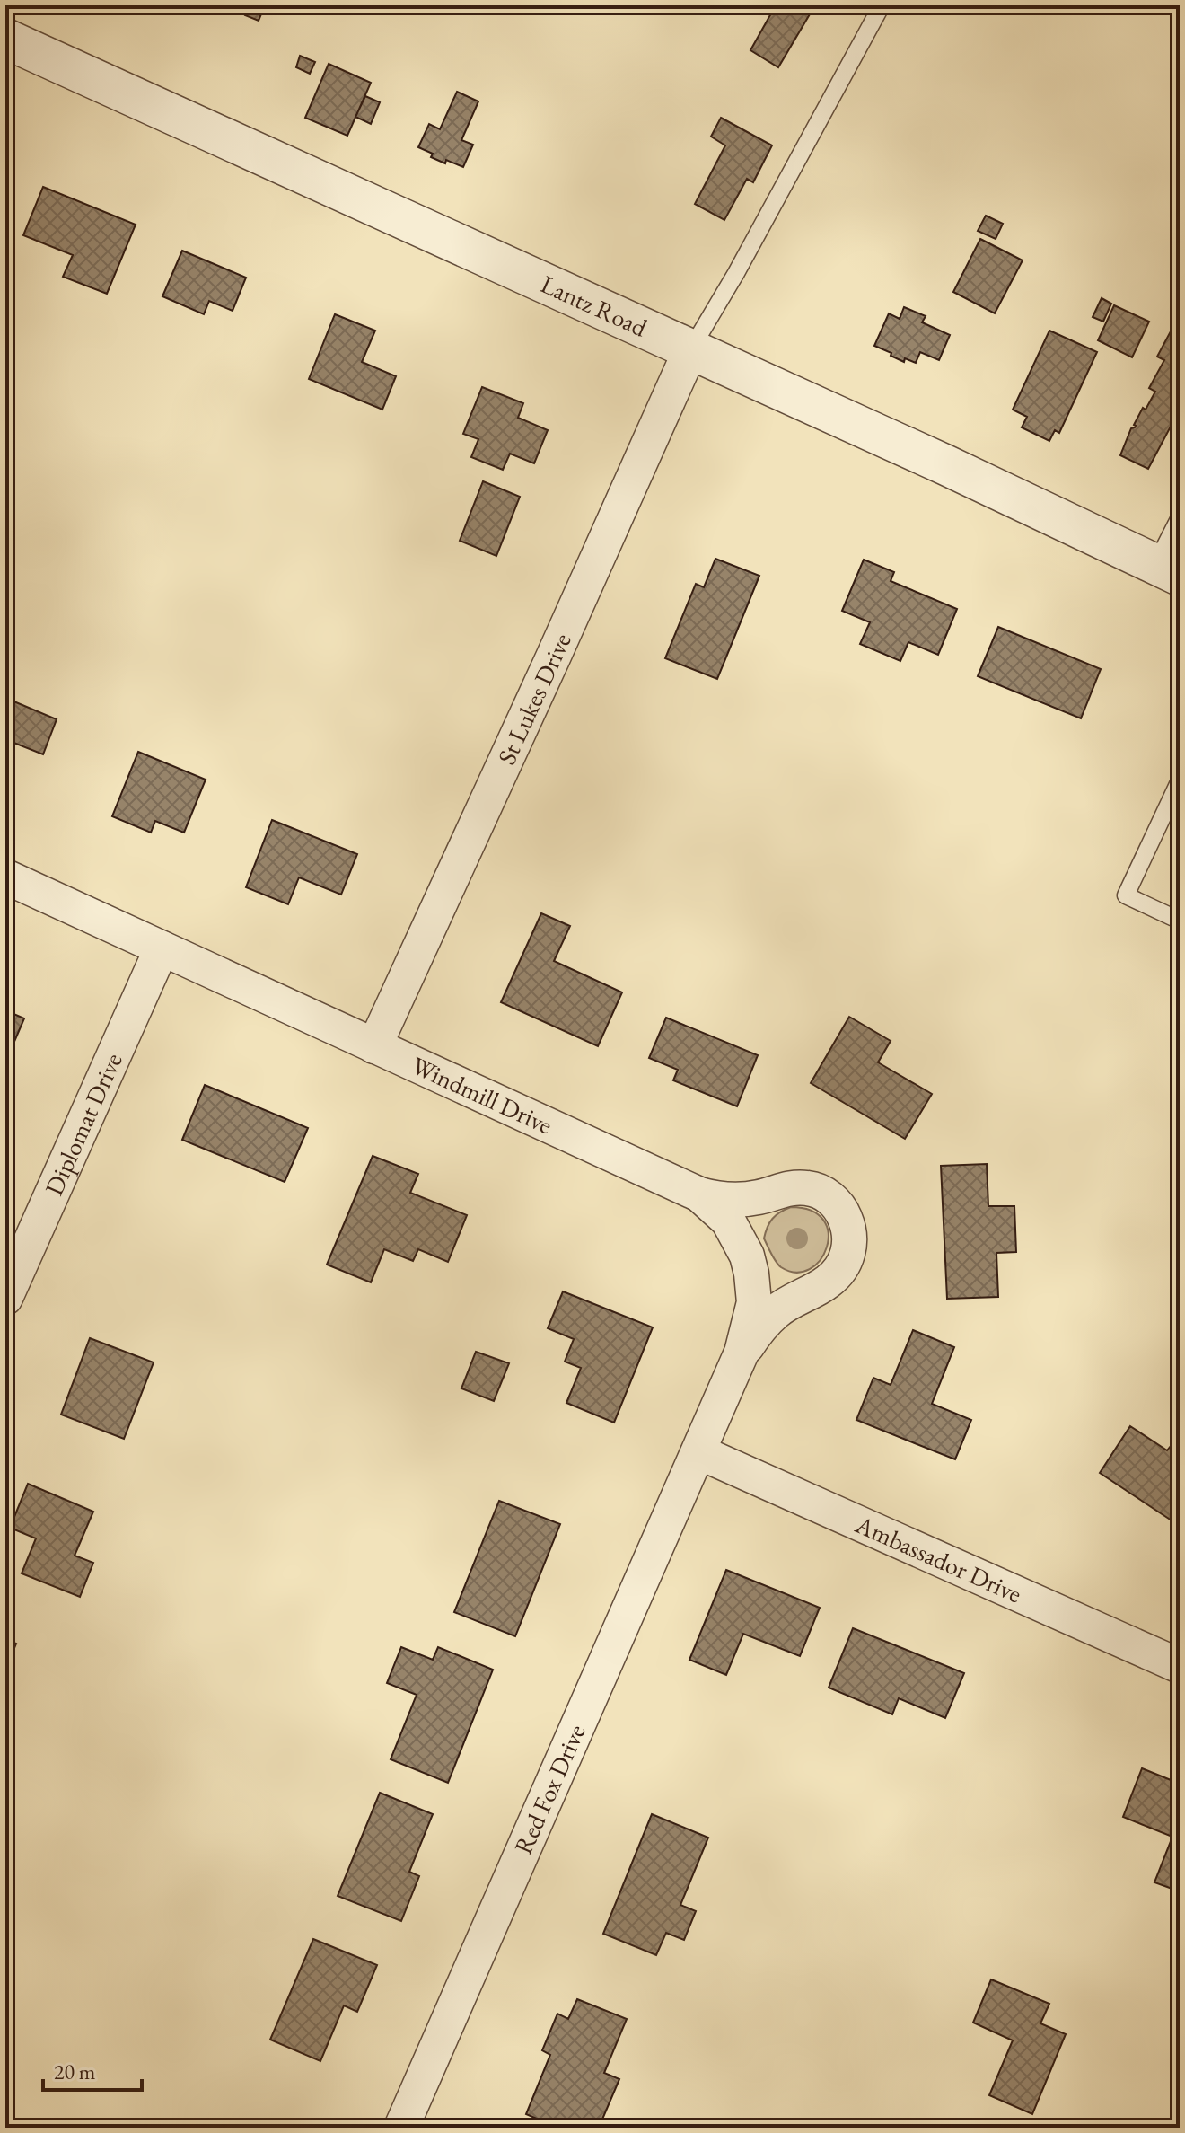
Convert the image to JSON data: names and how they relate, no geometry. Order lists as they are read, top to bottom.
{
  "streets": {
    "street": [
      "Lantz Road",
      "St Lukes Drive",
      "Windmill Drive",
      "Diplomat Drive",
      "Ambassador Drive",
      "Red Fox Drive"
    ]
  },
  "crossings": [
    ["Lantz Road", "St Lukes Drive"],
    ["St Lukes Drive", "Windmill Drive"],
    ["Windmill Drive", "Diplomat Drive"],
    ["Windmill Drive", "Ambassador Drive"],
    ["Windmill Drive", "Red Fox Drive"],
    ["Ambassador Drive", "Red Fox Drive"]
  ],
  "scale_bar": "20 m"
}
